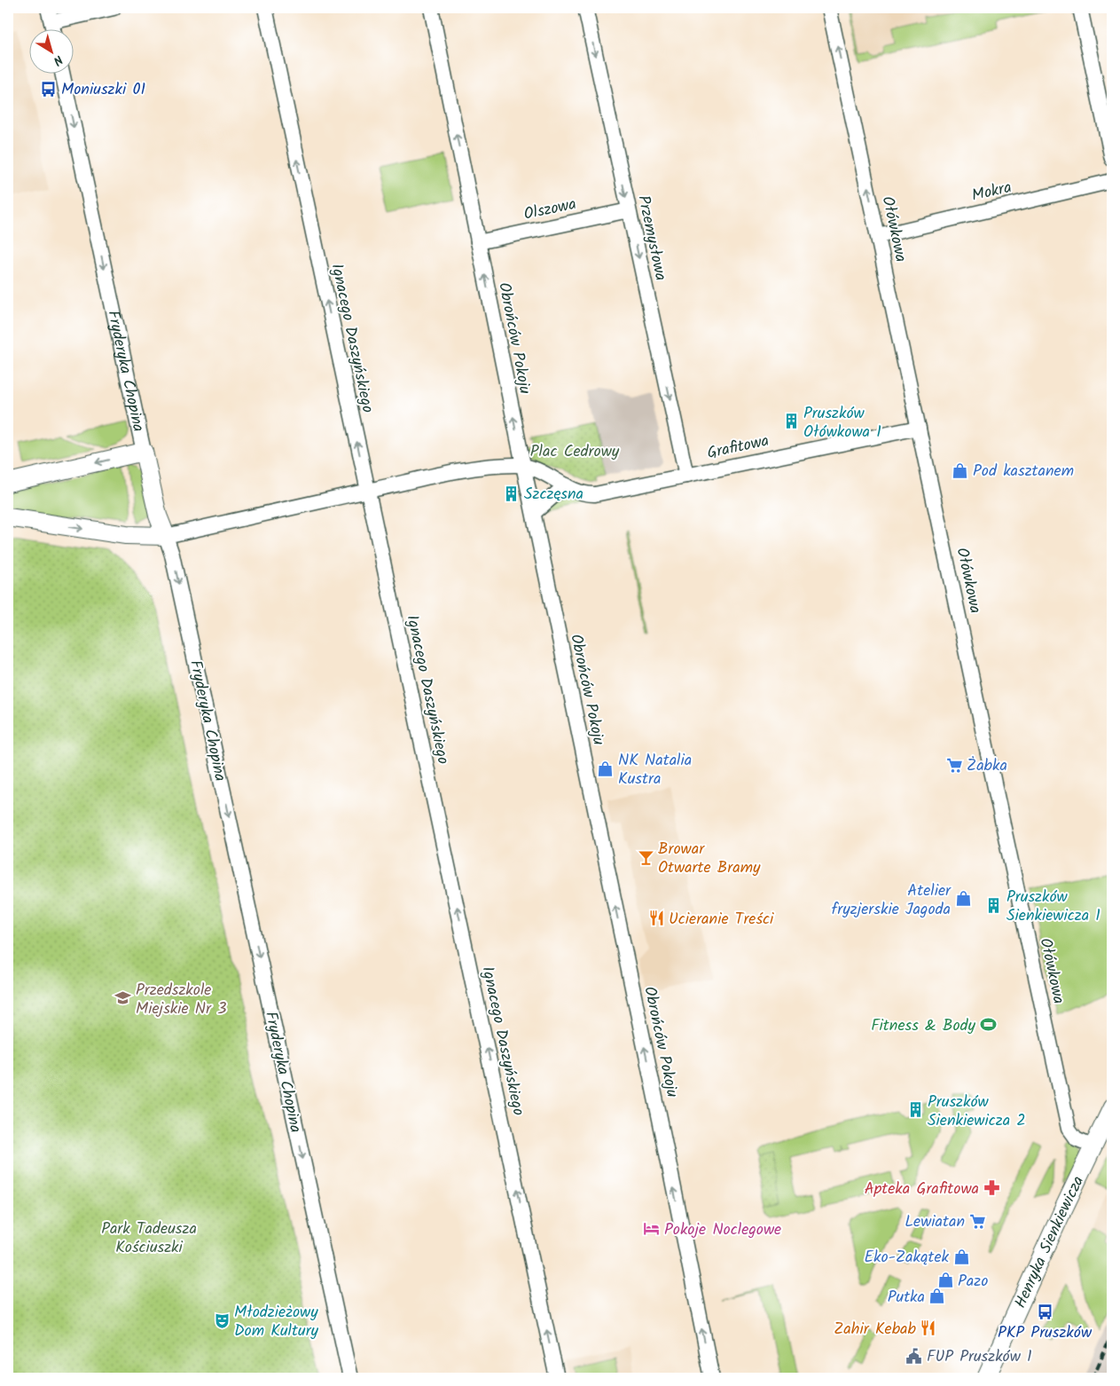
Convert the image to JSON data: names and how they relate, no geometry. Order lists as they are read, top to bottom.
{
  "streets": {
    "street": [
      "Mokra",
      "Olszowa",
      "Ołówkowa",
      "Przemysłowa",
      "Ignacego Daszyńskiego",
      "Obrońców Pokoju",
      "Fryderyka Chopina",
      "Grafitowa",
      "Henryka Sienkiewicza"
    ]
  },
  "crossings": [
    ["Mokra", "Ołówkowa"],
    ["Olszowa", "Przemysłowa"],
    ["Olszowa", "Obrońców Pokoju"],
    ["Ołówkowa", "Grafitowa"],
    ["Ołówkowa", "Henryka Sienkiewicza"],
    ["Przemysłowa", "Grafitowa"],
    ["Obrońców Pokoju", "Grafitowa"]
  ],
  "one_way": [
    "Przemysłowa",
    "Ignacego Daszyńskiego",
    "Obrońców Pokoju",
    "Fryderyka Chopina"
  ],
  "parks": ["Plac Cedrowy", "Park Tadeusza Kościuszki"],
  "places": {
    "bus stop": ["Moniuszki 01", "PKP Pruszków"],
    "building": [
      "Pruszków Ołówkowa 1",
      "Szczęsna",
      "Pruszków Sienkiewicza 1",
      "Pruszków Sienkiewicza 2"
    ],
    "shop": [
      "Pod kasztanem",
      "NK Natalia Kustra",
      "Atelier fryzjerskie Jagoda",
      "Eko-Zakątek",
      "Pazo",
      "Putka"
    ],
    "supermarket": ["Żabka", "Lewiatan"],
    "bar": ["Browar Otwarte Bramy"],
    "restaurant": ["Ucieranie Treści", "Zahir Kebab"],
    "school or university": ["Przedszkole Miejskie Nr 3"],
    "sports": ["Fitness & Body"],
    "pharmacy": ["Apteka Grafitowa"],
    "hotel": ["Pokoje Noclegowe"],
    "theatre": ["Młodzieżowy Dom Kultury"],
    "public building": ["FUP Pruszków 1"]
  },
  "north": "bottom right"
}
